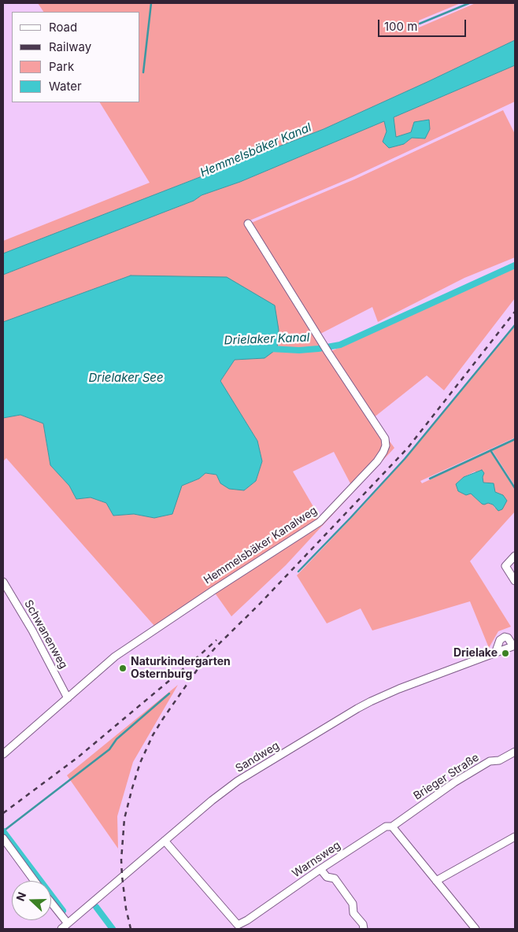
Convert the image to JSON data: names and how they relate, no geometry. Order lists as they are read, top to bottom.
{
  "streets": {
    "street": [
      "Hemmelsbäker Kanalweg",
      "Schwanenweg",
      "Sandweg",
      "Brieger Straße",
      "Warnsweg"
    ]
  },
  "crossings": [
    ["Hemmelsbäker Kanalweg", "Schwanenweg"],
    ["Sandweg", "Warnsweg"],
    ["Brieger Straße", "Warnsweg"]
  ],
  "water": ["Hemmelsbäker Kanal", "Drielaker Kanal", "Drielaker See"],
  "places": ["Drielake", "Naturkindergarten Osternburg"],
  "legend": [
    "Road",
    "Railway",
    "Park",
    "Water"
  ],
  "scale_bar": "100 m",
  "north": "left"
}
